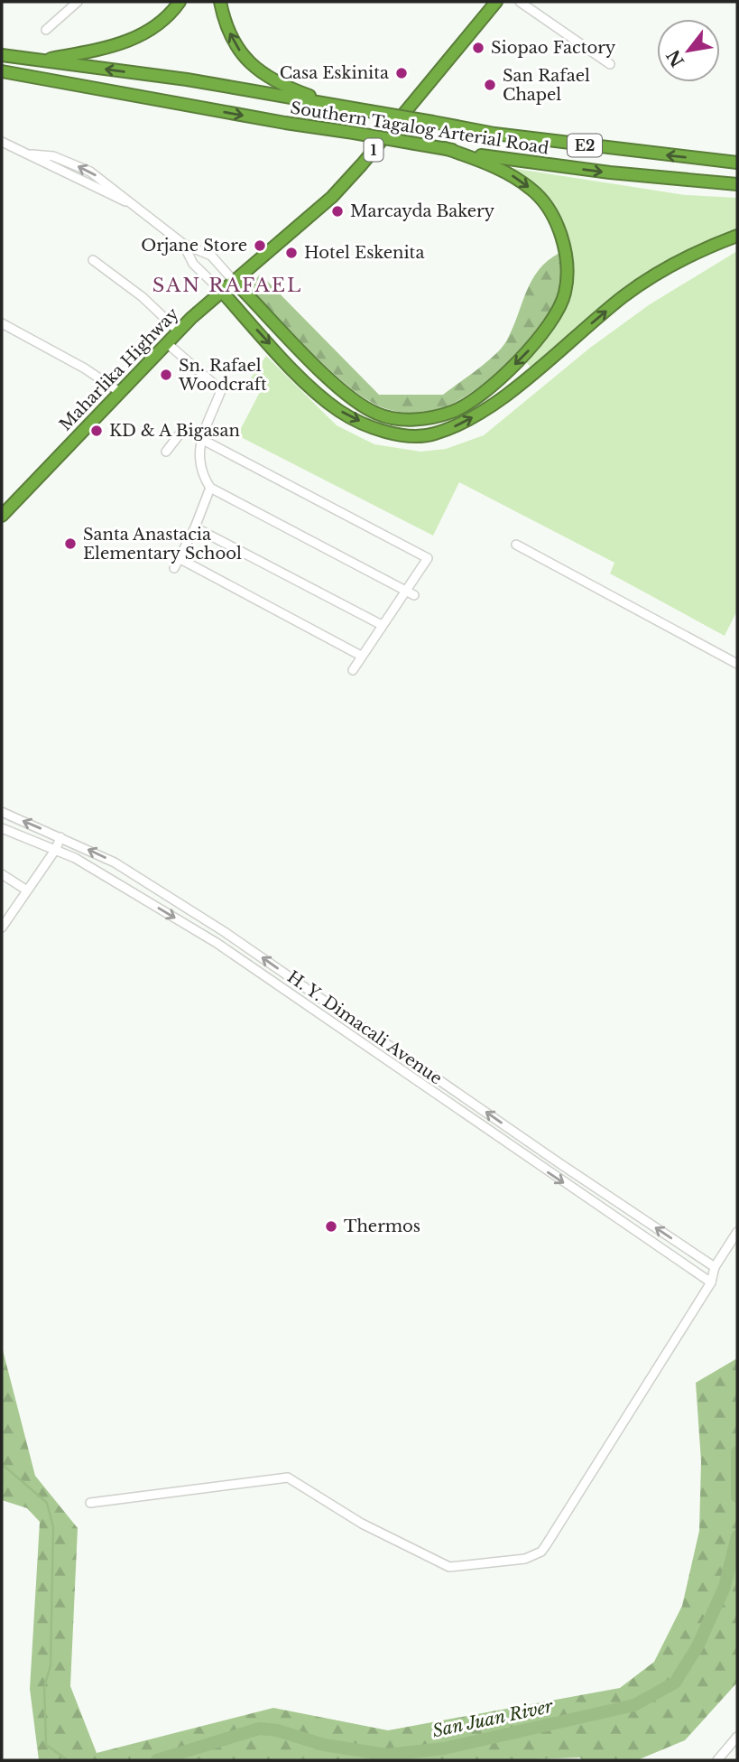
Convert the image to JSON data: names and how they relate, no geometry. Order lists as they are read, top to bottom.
{
  "streets": {
    "highway": [
      "Southern Tagalog Arterial Road",
      "E2",
      "1",
      "Maharlika Highway"
    ],
    "street": ["H. Y. Dimacali Avenue"]
  },
  "crossings": [
    ["Southern Tagalog Arterial Road", "E2"]
  ],
  "districts": ["SAN RAFAEL"],
  "water": ["San Juan River"],
  "places": [
    "Siopao Factory",
    "Casa Eskinita",
    "San Rafael Chapel",
    "Marcayda Bakery",
    "Orjane Store",
    "Hotel Eskenita",
    "Sn. Rafael Woodcraft",
    "KD & A Bigasan",
    "Santa Anastacia Elementary School",
    "Thermos"
  ],
  "north": "bottom left"
}
